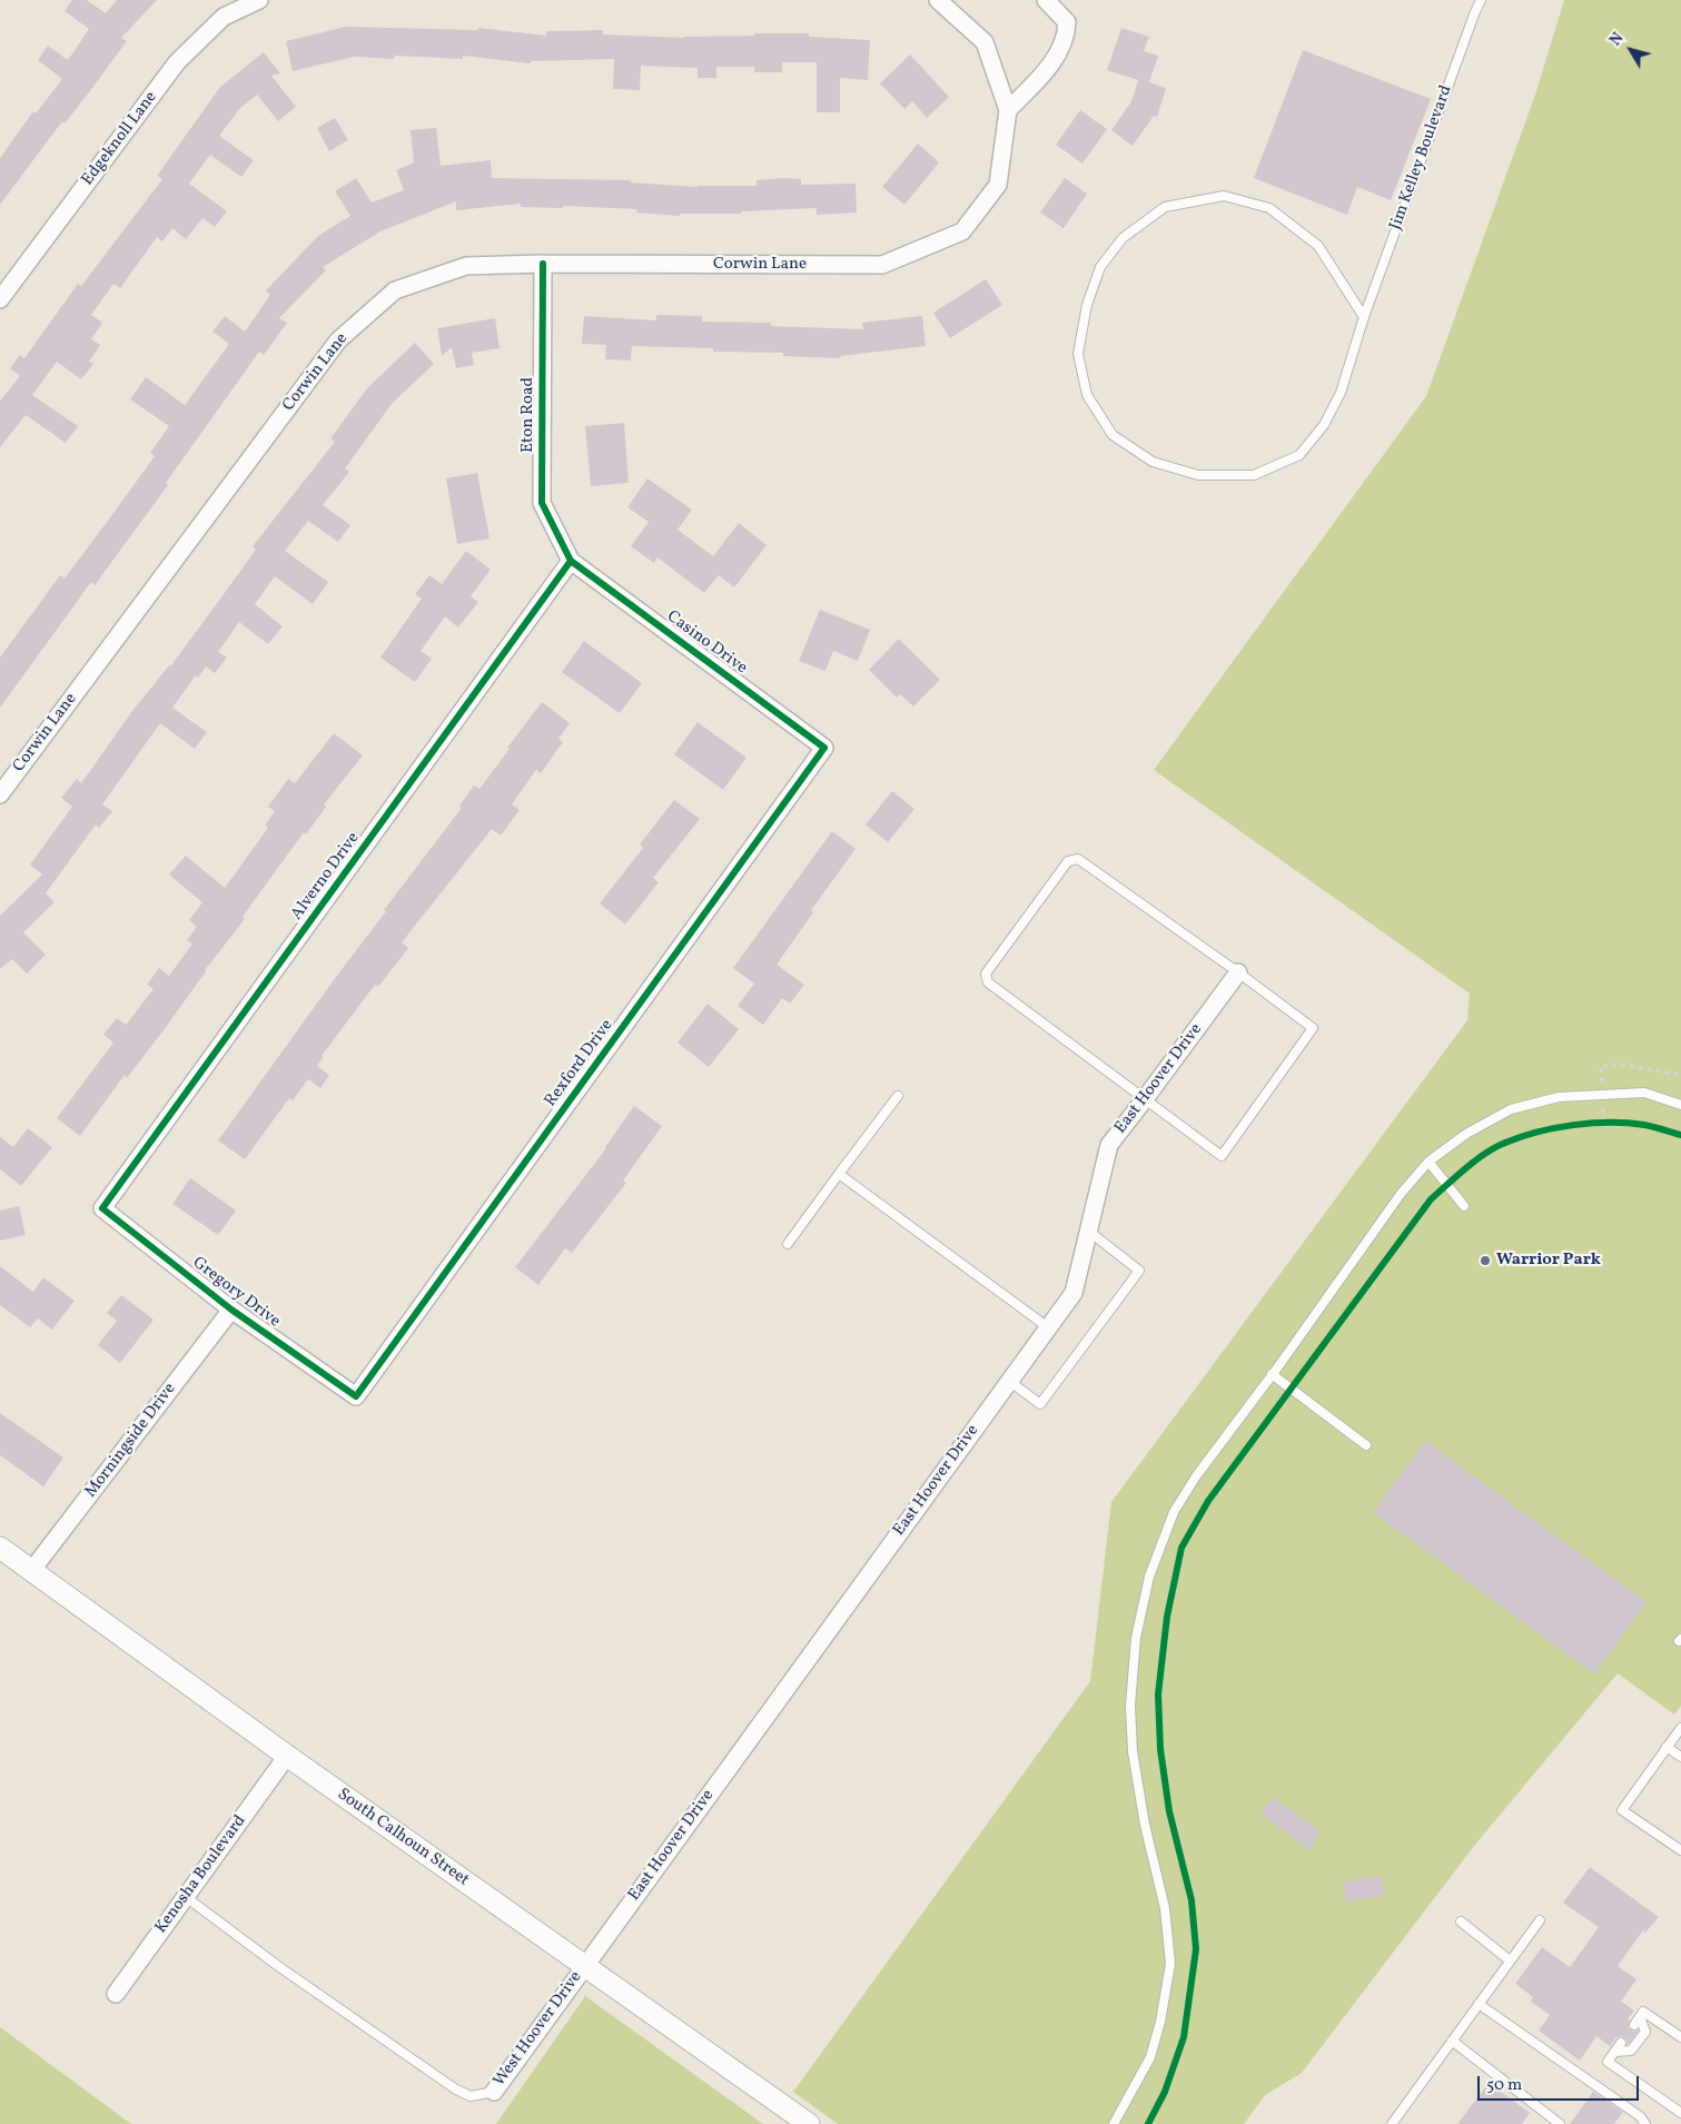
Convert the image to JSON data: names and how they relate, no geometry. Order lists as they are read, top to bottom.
{
  "streets": {
    "street": [
      "Edgeknoll Lane",
      "Corwin Lane",
      "Eton Road",
      "Casino Drive",
      "Alverno Drive",
      "Rexford Drive",
      "East Hoover Drive",
      "Gregory Drive",
      "Morningside Drive",
      "South Calhoun Street",
      "Kenosha Boulevard",
      "West Hoover Drive"
    ],
    "lane": ["Jim Kelley Boulevard"]
  },
  "crossings": [
    ["Corwin Lane", "Eton Road"],
    ["Eton Road", "Casino Drive"],
    ["Eton Road", "Alverno Drive"],
    ["Casino Drive", "Alverno Drive"],
    ["Casino Drive", "Rexford Drive"],
    ["Alverno Drive", "Gregory Drive"],
    ["Rexford Drive", "Gregory Drive"],
    ["East Hoover Drive", "South Calhoun Street"],
    ["East Hoover Drive", "West Hoover Drive"],
    ["Gregory Drive", "Morningside Drive"],
    ["Morningside Drive", "South Calhoun Street"],
    ["South Calhoun Street", "Kenosha Boulevard"],
    ["South Calhoun Street", "West Hoover Drive"]
  ],
  "places": ["Warrior Park"],
  "scale_bar": "50 m",
  "north": "top left"
}
